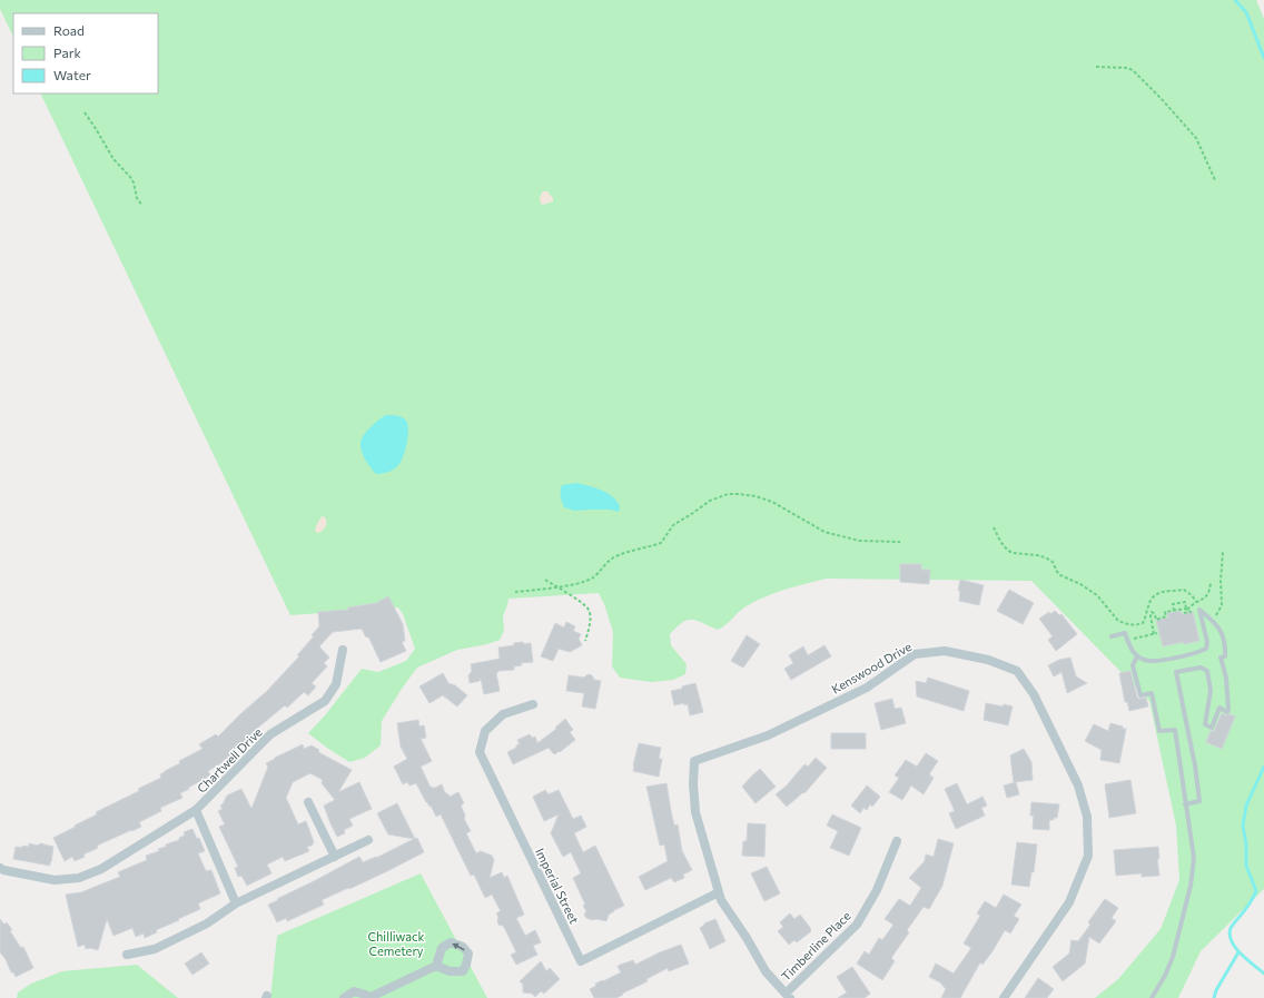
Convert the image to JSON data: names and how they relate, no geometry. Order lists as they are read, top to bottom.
{
  "streets": {
    "street": [
      "Kenswood Drive",
      "Chartwell Drive",
      "Imperial Street",
      "Timberline Place"
    ]
  },
  "crossings": [
    ["Kenswood Drive", "Imperial Street"],
    ["Kenswood Drive", "Timberline Place"]
  ],
  "parks": ["Chilliwack Cemetery"],
  "legend": ["Road", "Park", "Water"]
}
